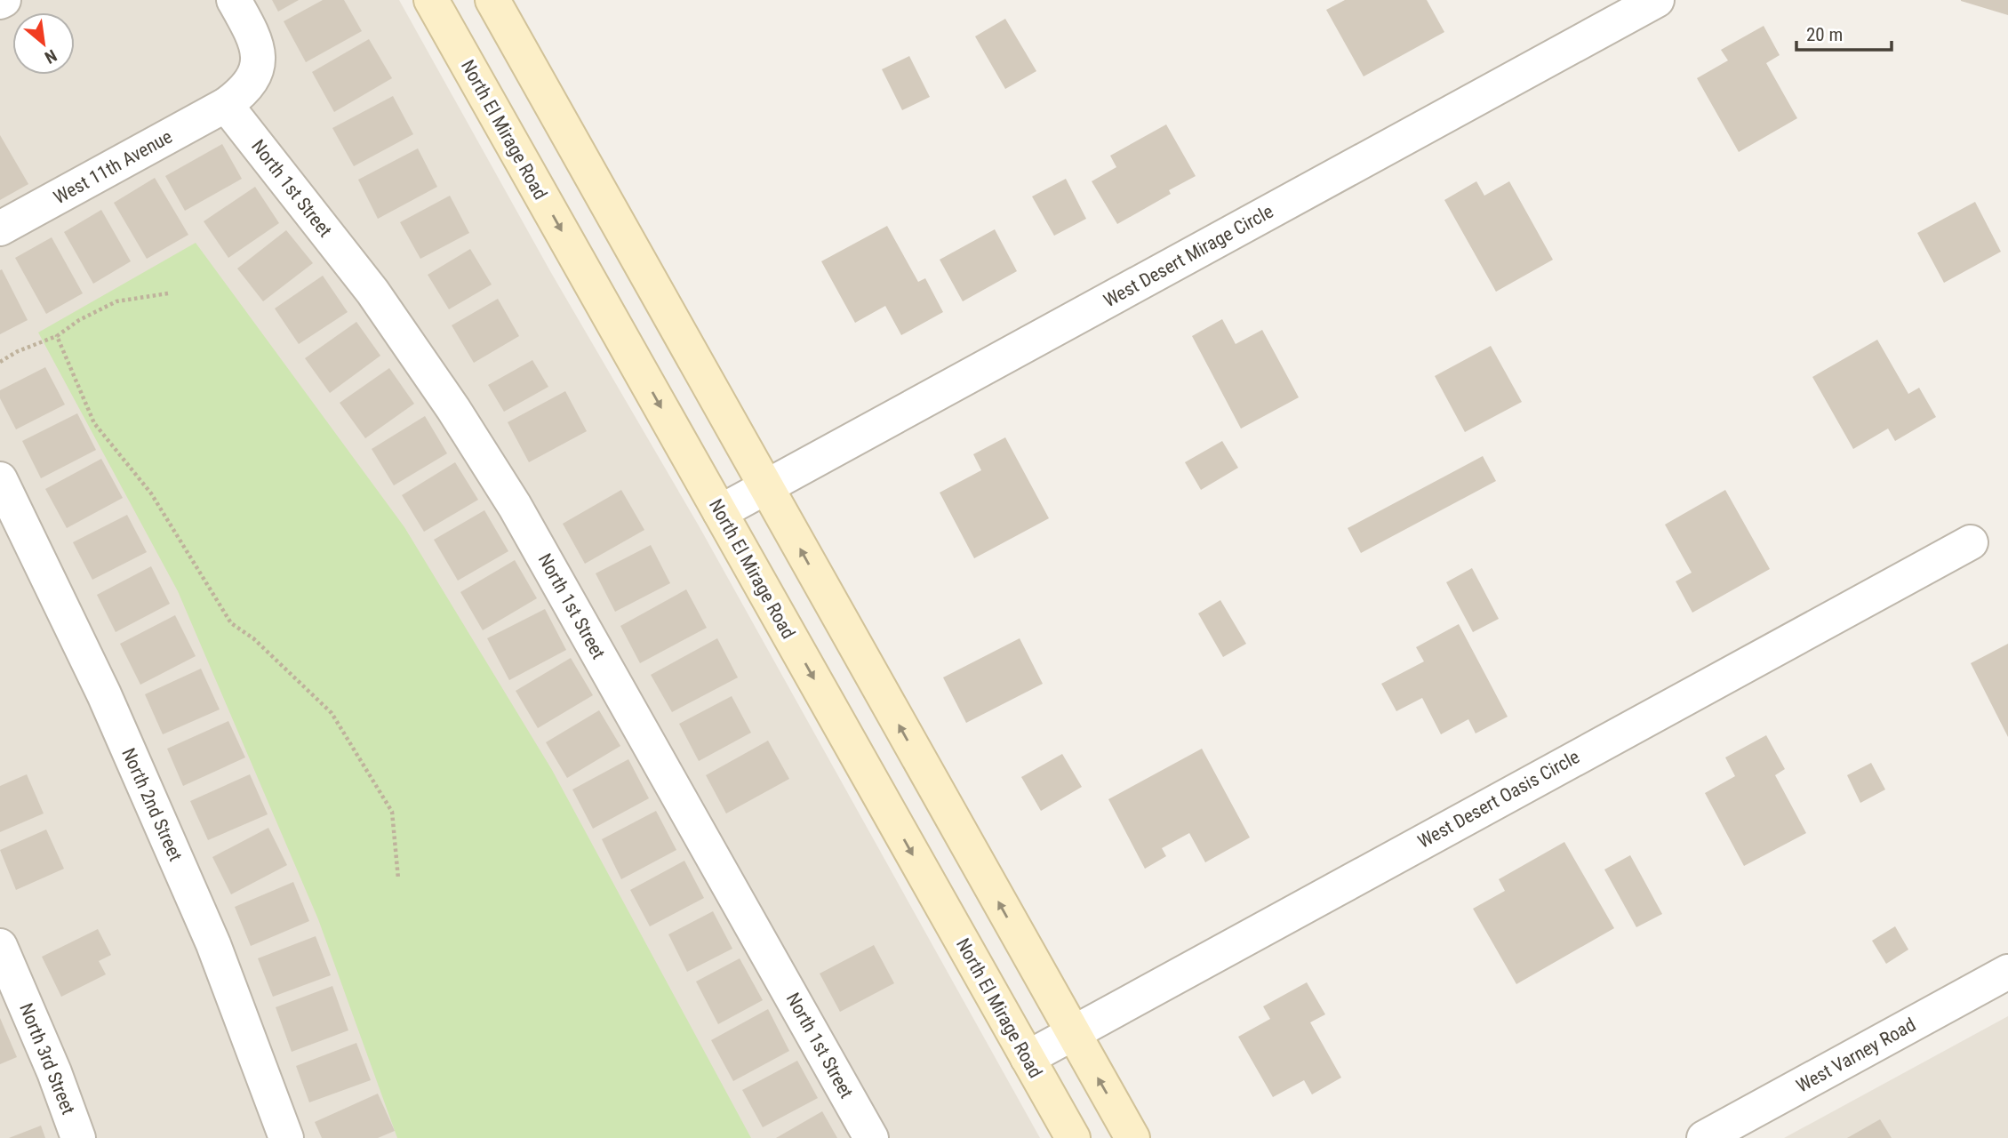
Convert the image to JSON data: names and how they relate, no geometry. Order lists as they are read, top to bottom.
{
  "streets": {
    "main road": ["North El Mirage Road"],
    "street": [
      "West 11th Avenue",
      "North 1st Street",
      "West Desert Mirage Circle",
      "West Desert Oasis Circle",
      "North 2nd Street",
      "West Varney Road",
      "North 3rd Street"
    ]
  },
  "crossings": [
    ["North El Mirage Road", "West Desert Mirage Circle"],
    ["North El Mirage Road", "West Desert Oasis Circle"],
    ["West 11th Avenue", "North 1st Street"]
  ],
  "scale_bar": "20 m",
  "north": "bottom right"
}
